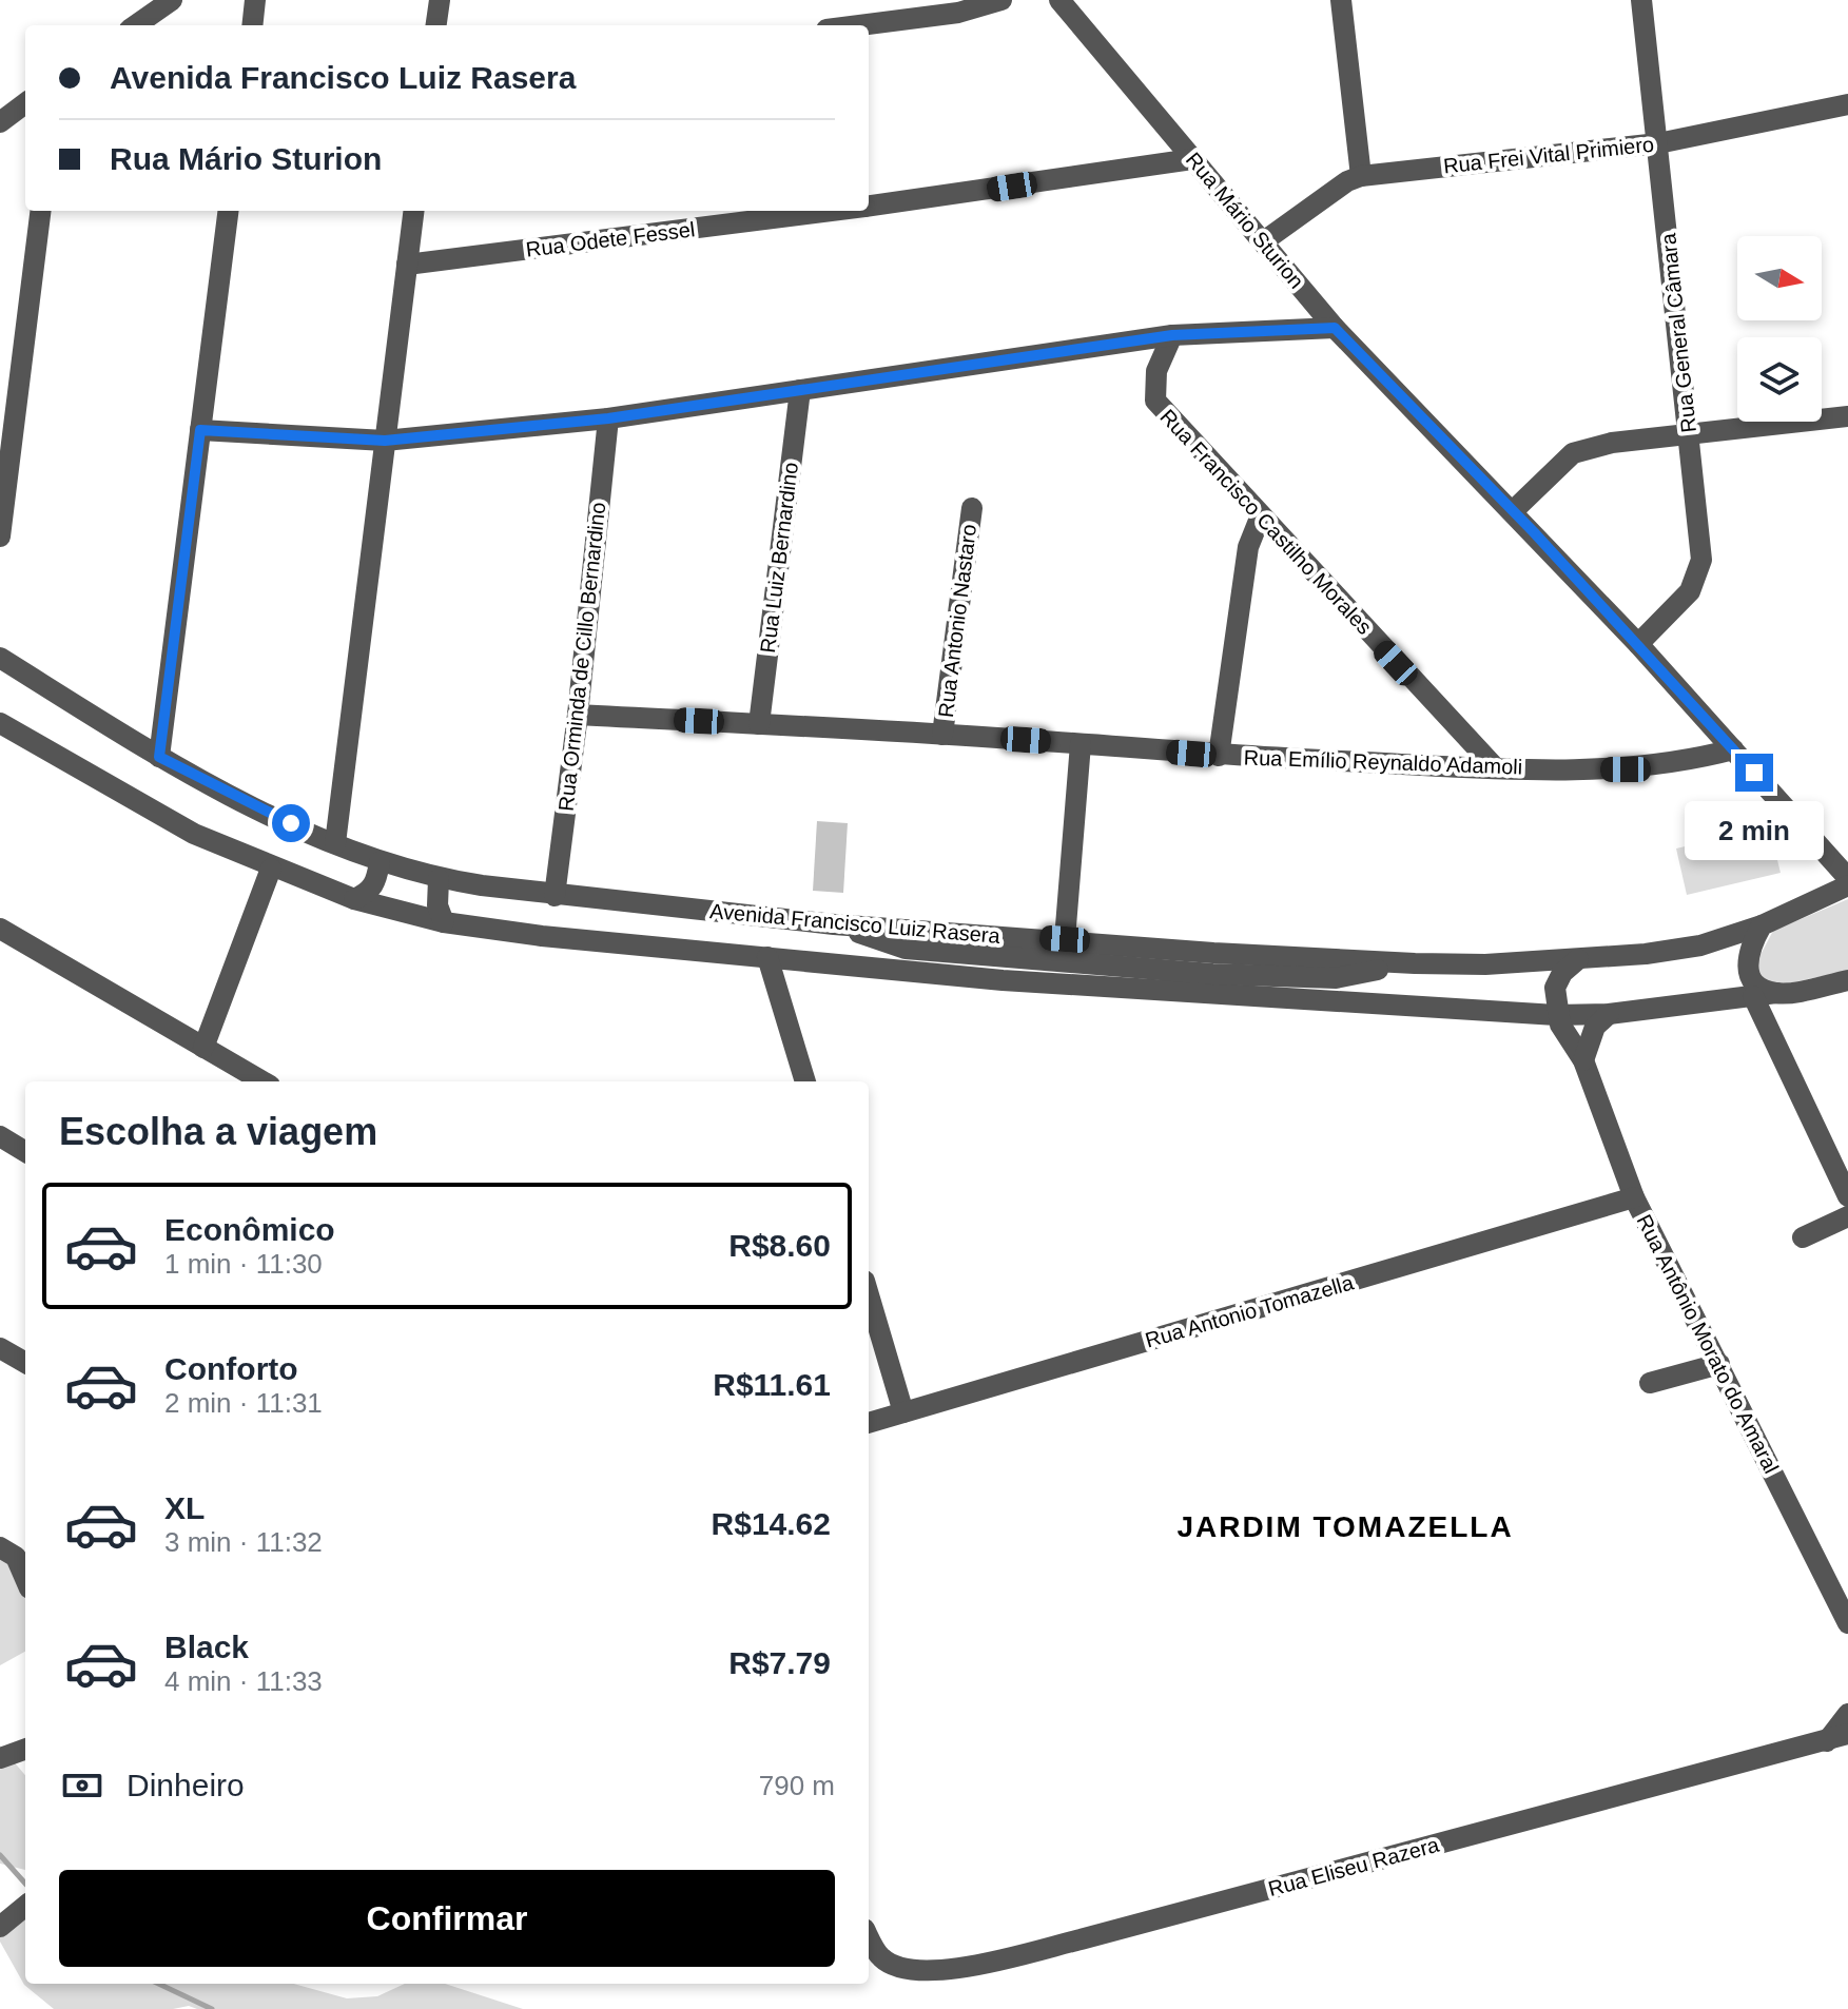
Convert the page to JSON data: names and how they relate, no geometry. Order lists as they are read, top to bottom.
{
  "streets": {
    "street": [
      "Rua Frei Vital Primiero",
      "Rua Mário Sturion",
      "Rua Odete Fessel",
      "Rua General Câmara",
      "Rua Francisco Castilho Morales",
      "Rua Luiz Bernardino",
      "Rua Antonio Nastaro",
      "Rua Orminda de Cillo Bernardino",
      "Rua Emílio Reynaldo Adamoli",
      "Avenida Francisco Luiz Rasera",
      "Rua Antonio Tomazella",
      "Rua Antônio Morato do Amaral",
      "Rua Eliseu Razera"
    ]
  },
  "crossings": [
    ["Rua Frei Vital Primiero", "Rua Mário Sturion"],
    ["Rua Frei Vital Primiero", "Rua General Câmara"],
    ["Rua Mário Sturion", "Rua Odete Fessel"],
    ["Rua Mário Sturion", "Rua General Câmara"],
    ["Rua Mário Sturion", "Rua Emílio Reynaldo Adamoli"],
    ["Rua Mário Sturion", "Avenida Francisco Luiz Rasera"],
    ["Rua Francisco Castilho Morales", "Rua Emílio Reynaldo Adamoli"],
    ["Rua Luiz Bernardino", "Rua Emílio Reynaldo Adamoli"],
    ["Rua Antonio Nastaro", "Rua Emílio Reynaldo Adamoli"],
    ["Rua Orminda de Cillo Bernardino", "Rua Emílio Reynaldo Adamoli"],
    ["Rua Orminda de Cillo Bernardino", "Avenida Francisco Luiz Rasera"],
    ["Avenida Francisco Luiz Rasera", "Rua Antônio Morato do Amaral"],
    ["Rua Antonio Tomazella", "Rua Antônio Morato do Amaral"]
  ],
  "districts": ["JARDIM TOMAZELLA"],
  "north": "right",
  "page": {
    "banner": ["Avenida Francisco Luiz Rasera", "Rua Mário Sturion"],
    "bubble": "2 min",
    "heading": "Escolha a viagem",
    "list": [
      {
        "name": "Econômico",
        "note": "1 min · 11:30",
        "value": "R$8.60"
      },
      {
        "name": "Conforto",
        "note": "2 min · 11:31",
        "value": "R$11.61"
      },
      {
        "name": "XL",
        "note": "3 min · 11:32",
        "value": "R$14.62"
      },
      {
        "name": "Black",
        "note": "4 min · 11:33",
        "value": "R$7.79"
      }
    ],
    "pay": ["Dinheiro", "790 m"],
    "buttons": "Confirmar"
  }
}
